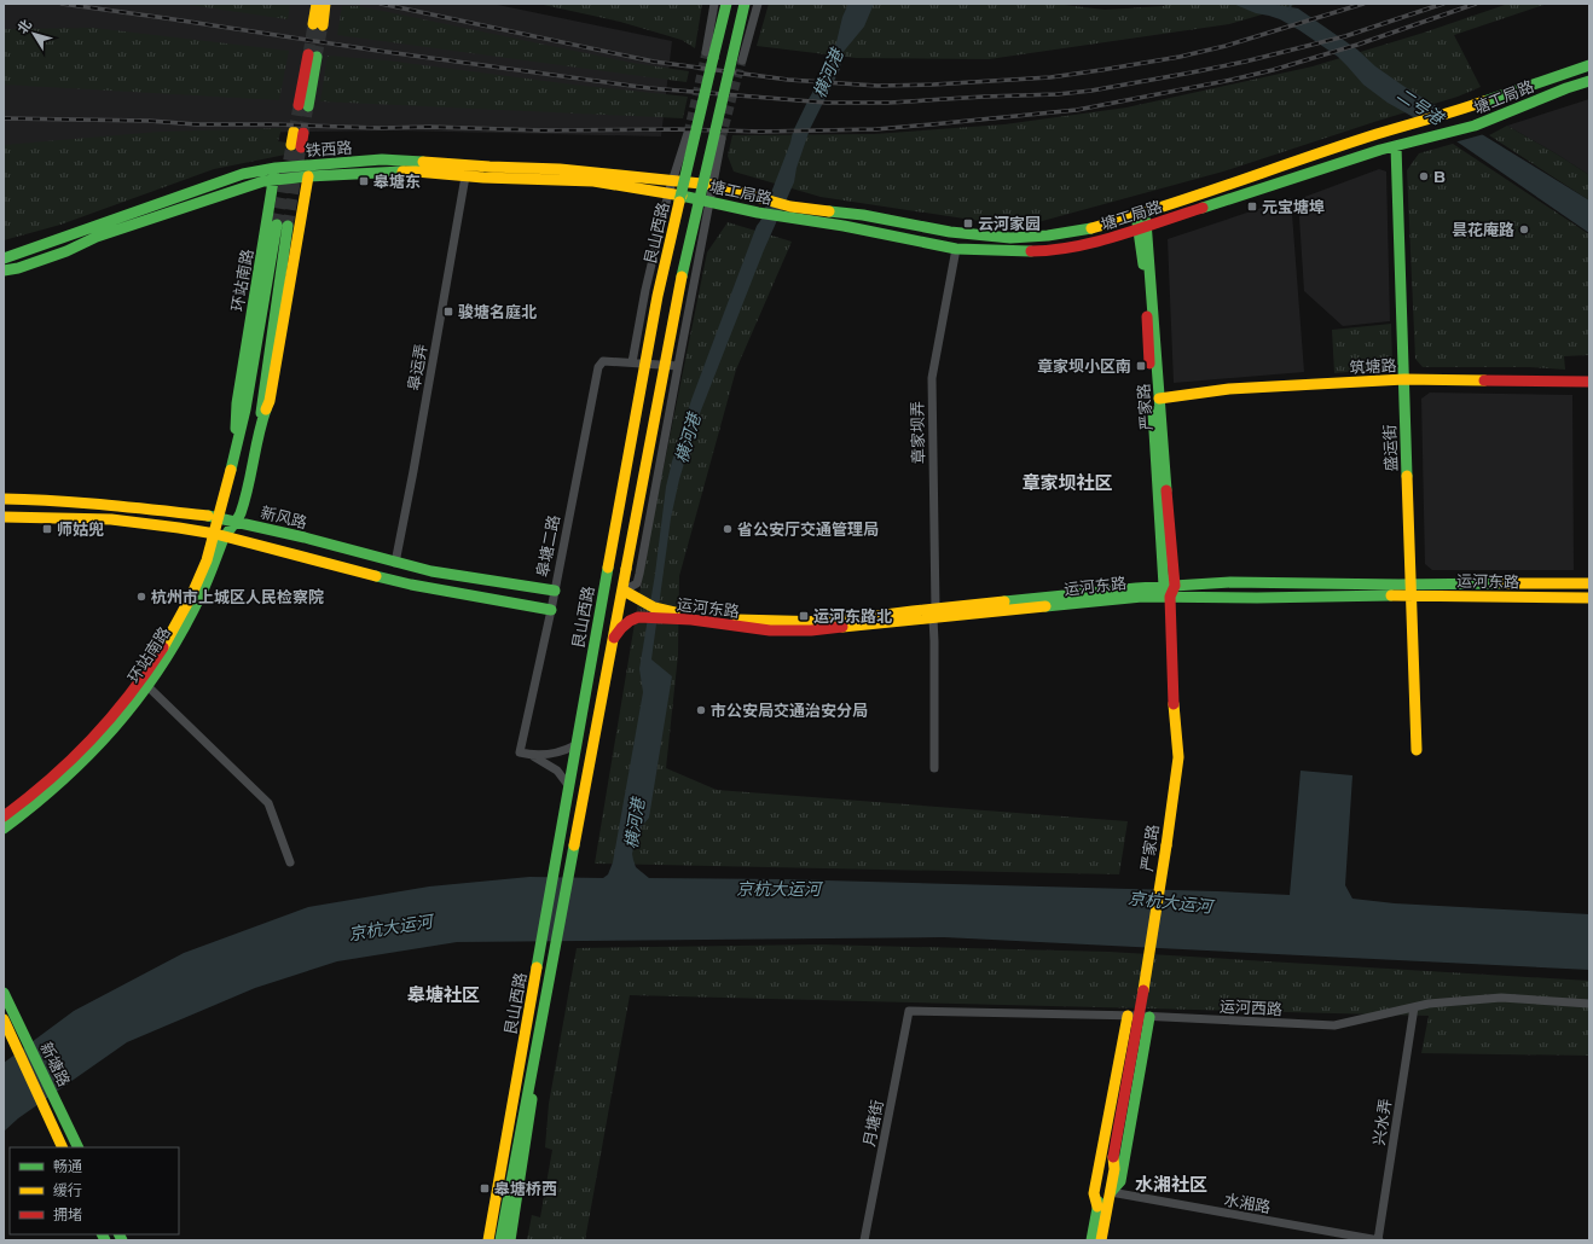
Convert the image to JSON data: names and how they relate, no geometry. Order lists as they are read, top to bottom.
{
  "streets": {
    "main road": [
      "塘工局路",
      "铁西路",
      "艮山西路",
      "环站南路",
      "筑塘路",
      "严家路",
      "盛运街",
      "新风路",
      "运河东路",
      "新塘路"
    ],
    "street": [
      "皋运弄",
      "章家坝弄",
      "皋塘二路",
      "运河西路",
      "兴水弄",
      "月塘街",
      "水湘路"
    ]
  },
  "crossings": [
    ["塘工局路", "铁西路"],
    ["塘工局路", "艮山西路"],
    ["塘工局路", "严家路"],
    ["塘工局路", "章家坝弄"],
    ["塘工局路", "盛运街"],
    ["铁西路", "艮山西路"],
    ["铁西路", "环站南路"],
    ["铁西路", "皋运弄"],
    ["艮山西路", "皋塘二路"],
    ["艮山西路", "运河东路"],
    ["环站南路", "新风路"],
    ["筑塘路", "严家路"],
    ["筑塘路", "盛运街"],
    ["皋运弄", "新风路"],
    ["严家路", "运河东路"],
    ["严家路", "运河西路"],
    ["严家路", "水湘路"],
    ["章家坝弄", "运河东路"],
    ["盛运街", "运河东路"],
    ["新风路", "皋塘二路"],
    ["运河西路", "兴水弄"],
    ["运河西路", "月塘街"],
    ["兴水弄", "水湘路"]
  ],
  "districts": ["章家坝社区", "皋塘社区", "水湘社区"],
  "water": ["横河港", "二号港", "京杭大运河"],
  "places": {
    "other": [
      "B",
      "昙花庵路",
      "省公安厅交通管理局",
      "杭州市上城区人民检察院",
      "市公安局交通治安分局"
    ],
    "transit": [
      "皋塘东",
      "元宝塘埠",
      "云河家园",
      "骏塘名庭北",
      "章家坝小区南",
      "师姑兜",
      "运河东路北",
      "皋塘桥西"
    ]
  },
  "legend": ["畅通", "缓行", "拥堵"],
  "north": "top left"
}
